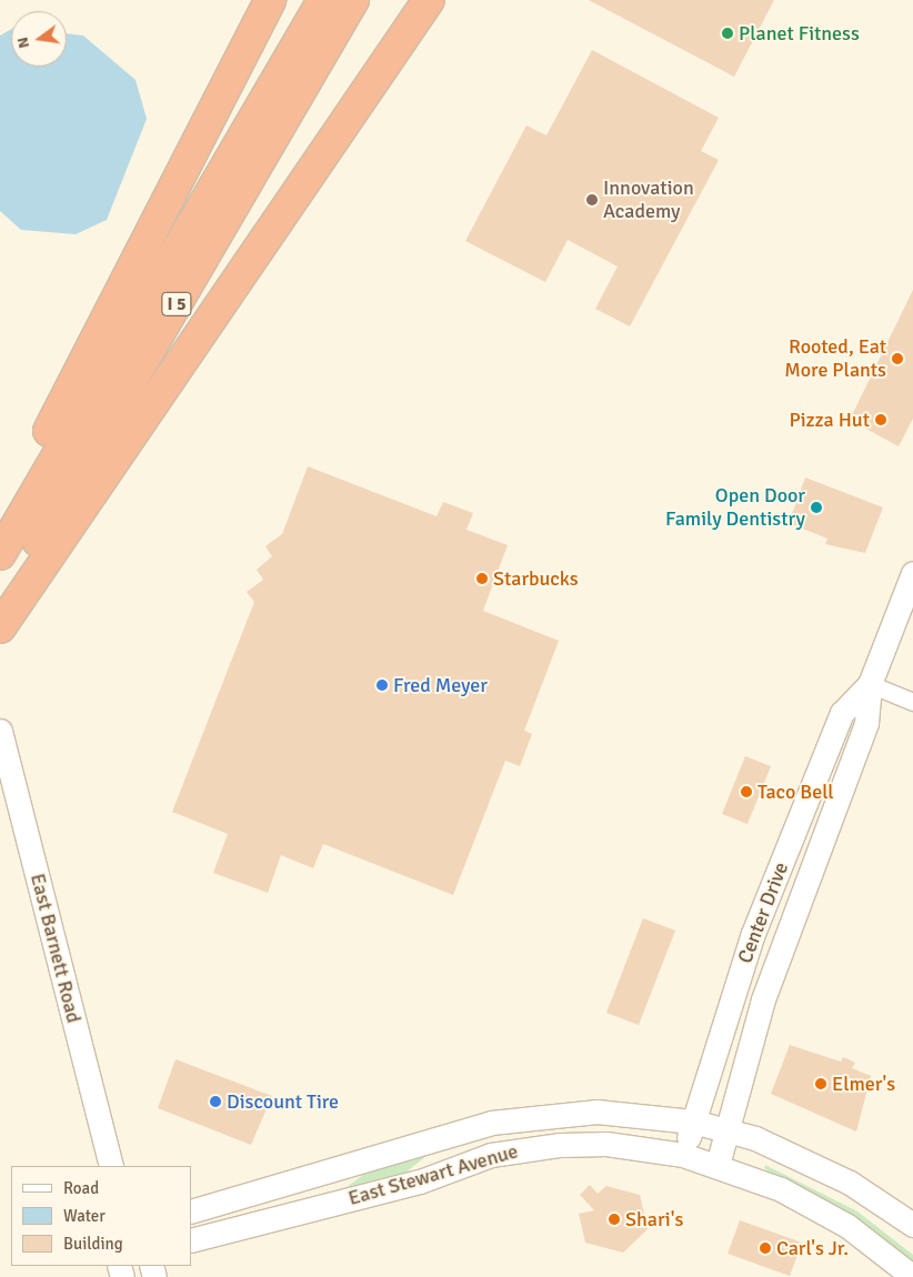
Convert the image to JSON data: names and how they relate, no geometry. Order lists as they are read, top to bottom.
{
  "streets": {
    "highway": ["I 5"],
    "main road": ["Center Drive", "East Barnett Road", "East Stewart Avenue"]
  },
  "crossings": [
    ["Center Drive", "East Stewart Avenue"]
  ],
  "places": [
    "Planet Fitness",
    "Innovation Academy",
    "Rooted, Eat More Plants",
    "Pizza Hut",
    "Open Door Family Dentistry",
    "Starbucks",
    "Fred Meyer",
    "Taco Bell",
    "Elmer's",
    "Discount Tire",
    "Shari's",
    "Carl's Jr."
  ],
  "legend": ["Road", "Water", "Building"],
  "north": "left"
}
